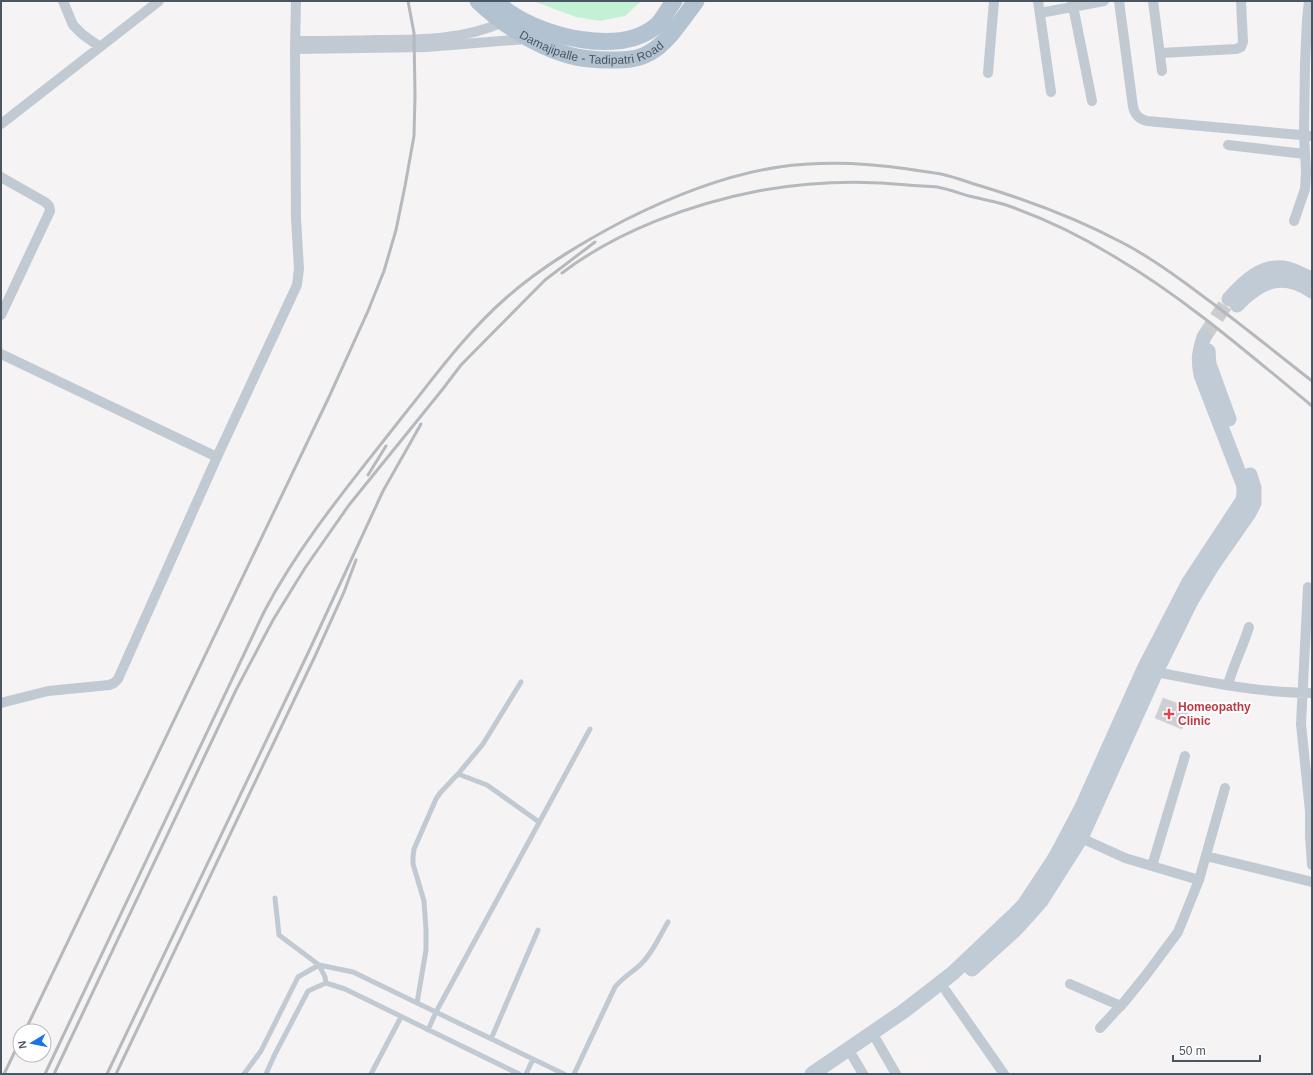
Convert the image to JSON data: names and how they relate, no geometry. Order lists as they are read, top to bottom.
{
  "streets": {
    "main road": ["Damajipalle - Tadipatri Road"]
  },
  "places": {
    "health": ["Homeopathy Clinic"]
  },
  "scale_bar": "50 m",
  "north": "left"
}
